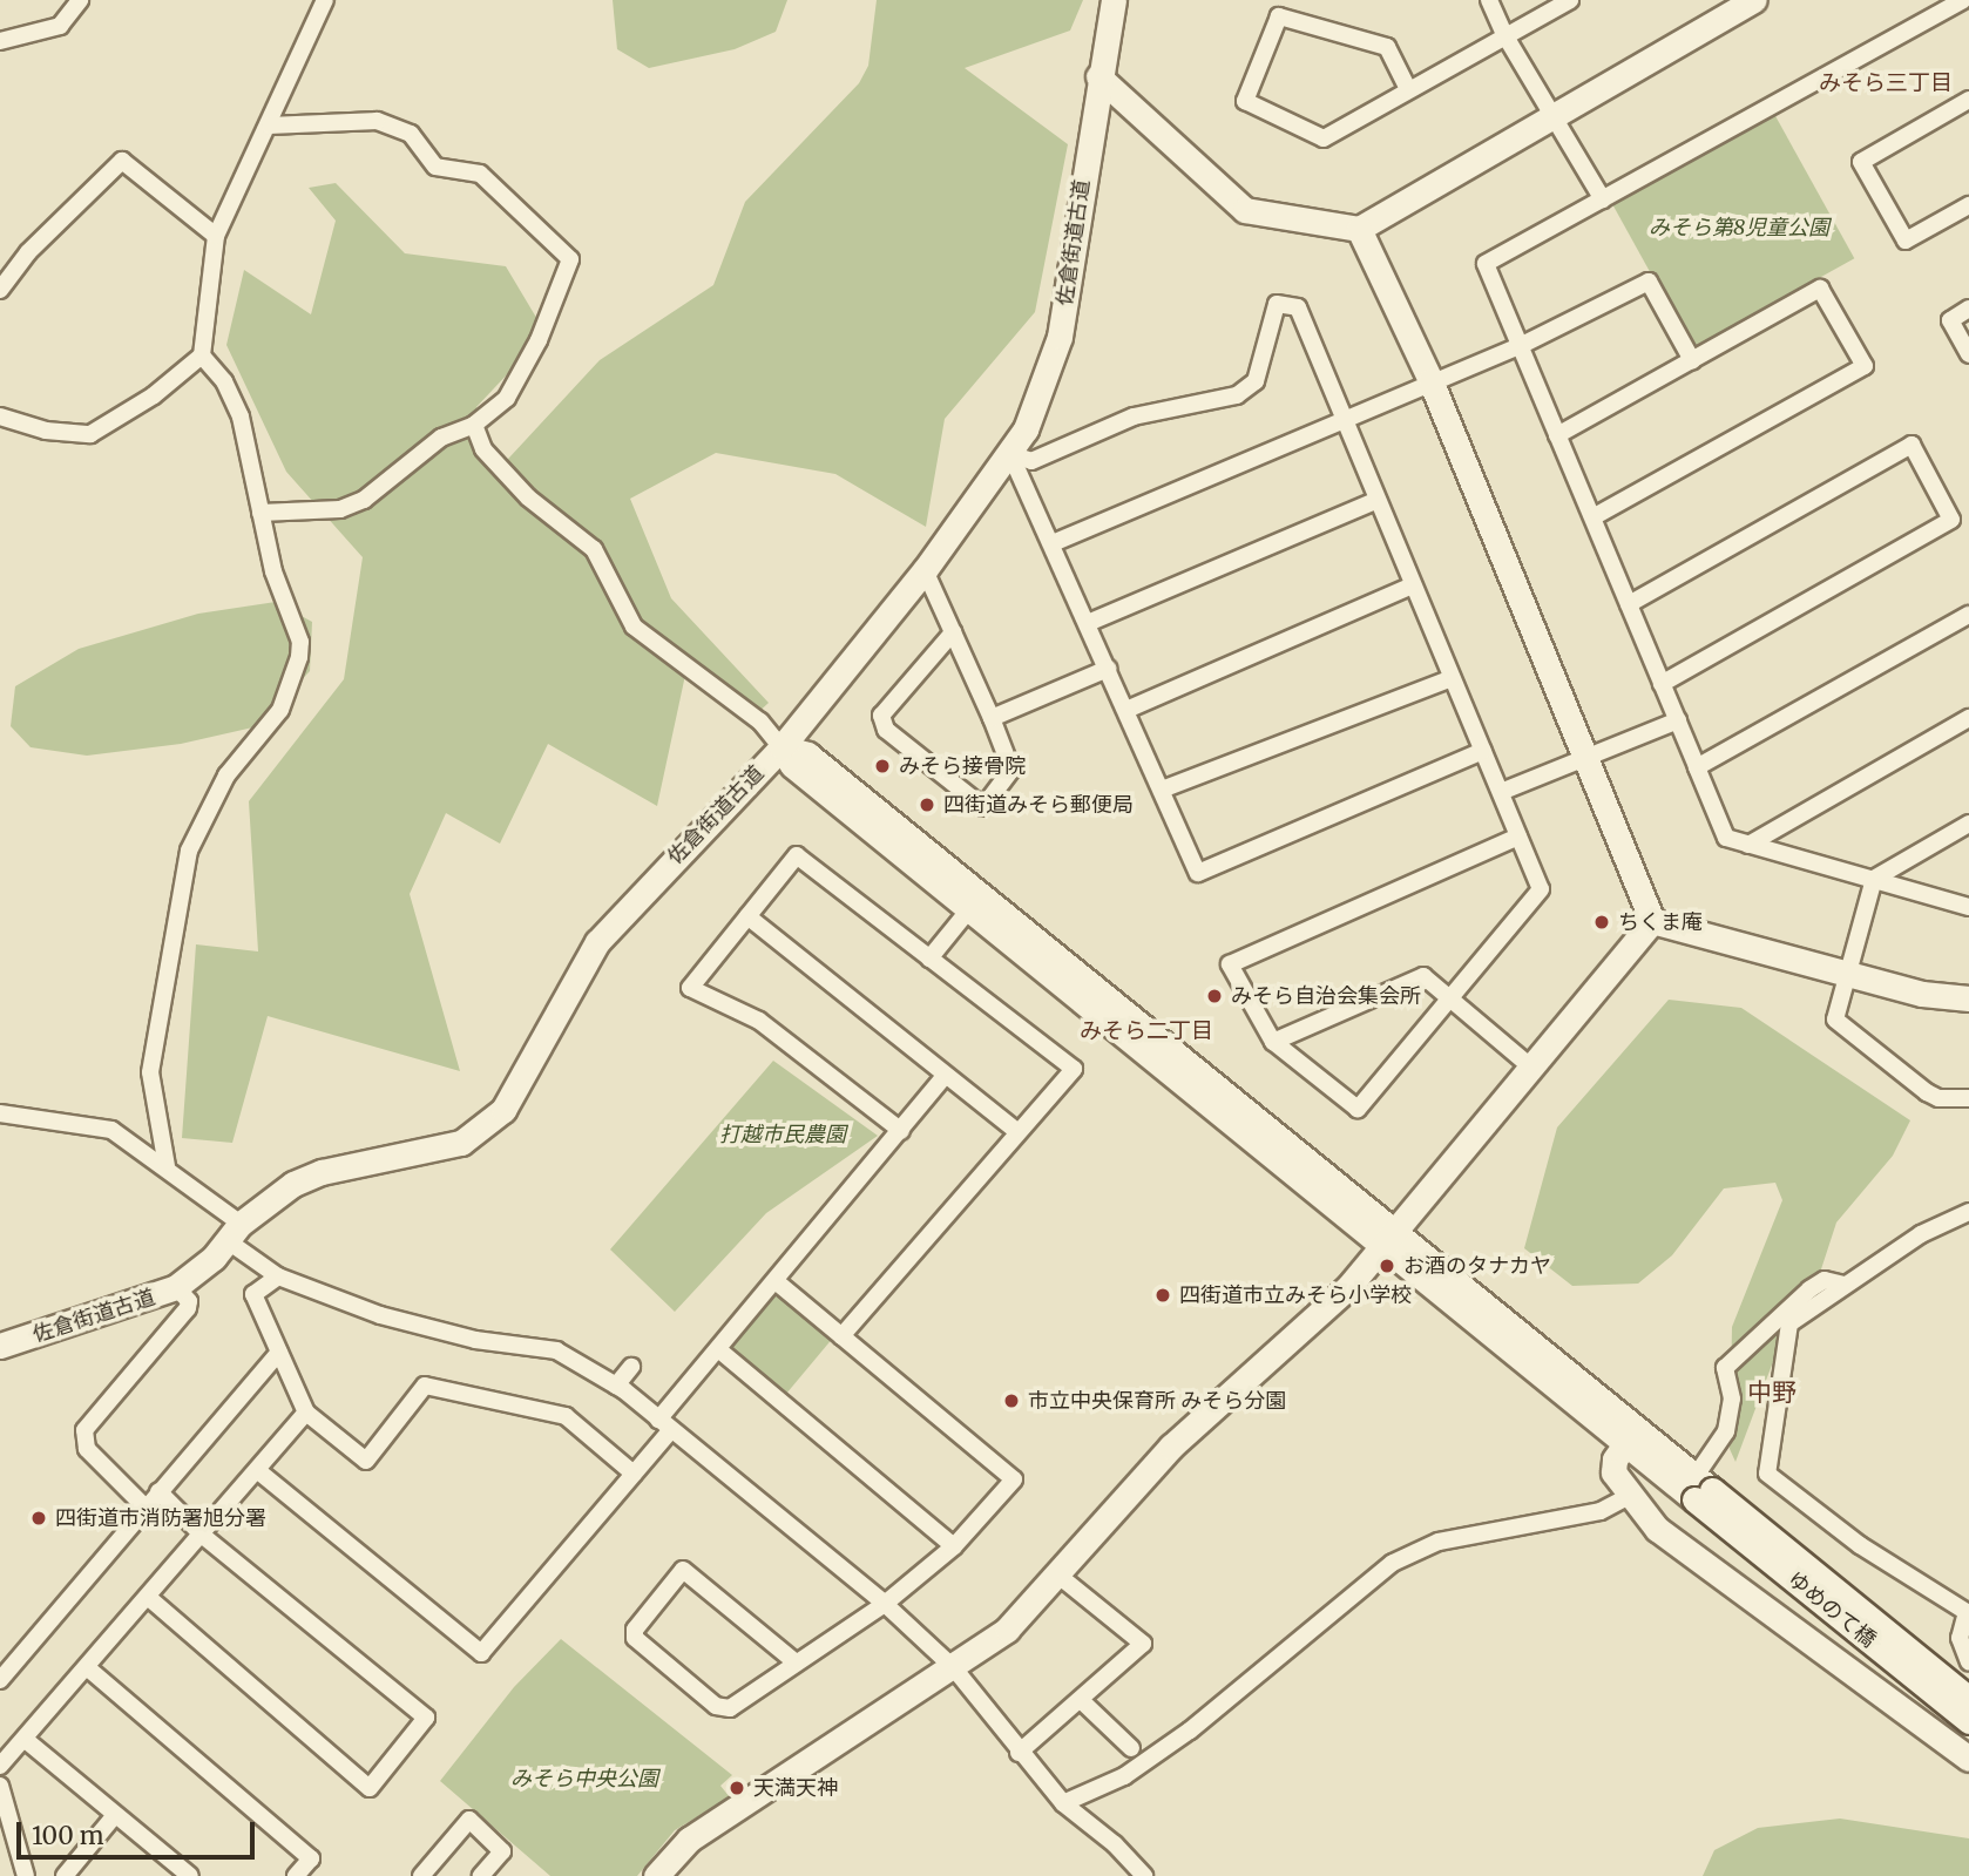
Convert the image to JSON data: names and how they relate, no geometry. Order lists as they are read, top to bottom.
{
  "streets": {
    "street": ["佐倉街道古道", "ゆめのて橋"]
  },
  "districts": ["みそら三丁目", "みそら二丁目", "中野"],
  "parks": ["みそら第8児童公園", "打越市民農園", "みそら中央公園"],
  "places": [
    "みそら接骨院",
    "四街道みそら郵便局",
    "ちくま庵",
    "みそら自治会集会所",
    "お酒のタナカヤ",
    "四街道市立みそら小学校",
    "市立中央保育所 みそら分園",
    "四街道市消防署旭分署",
    "天満天神"
  ],
  "scale_bar": "100 m"
}
